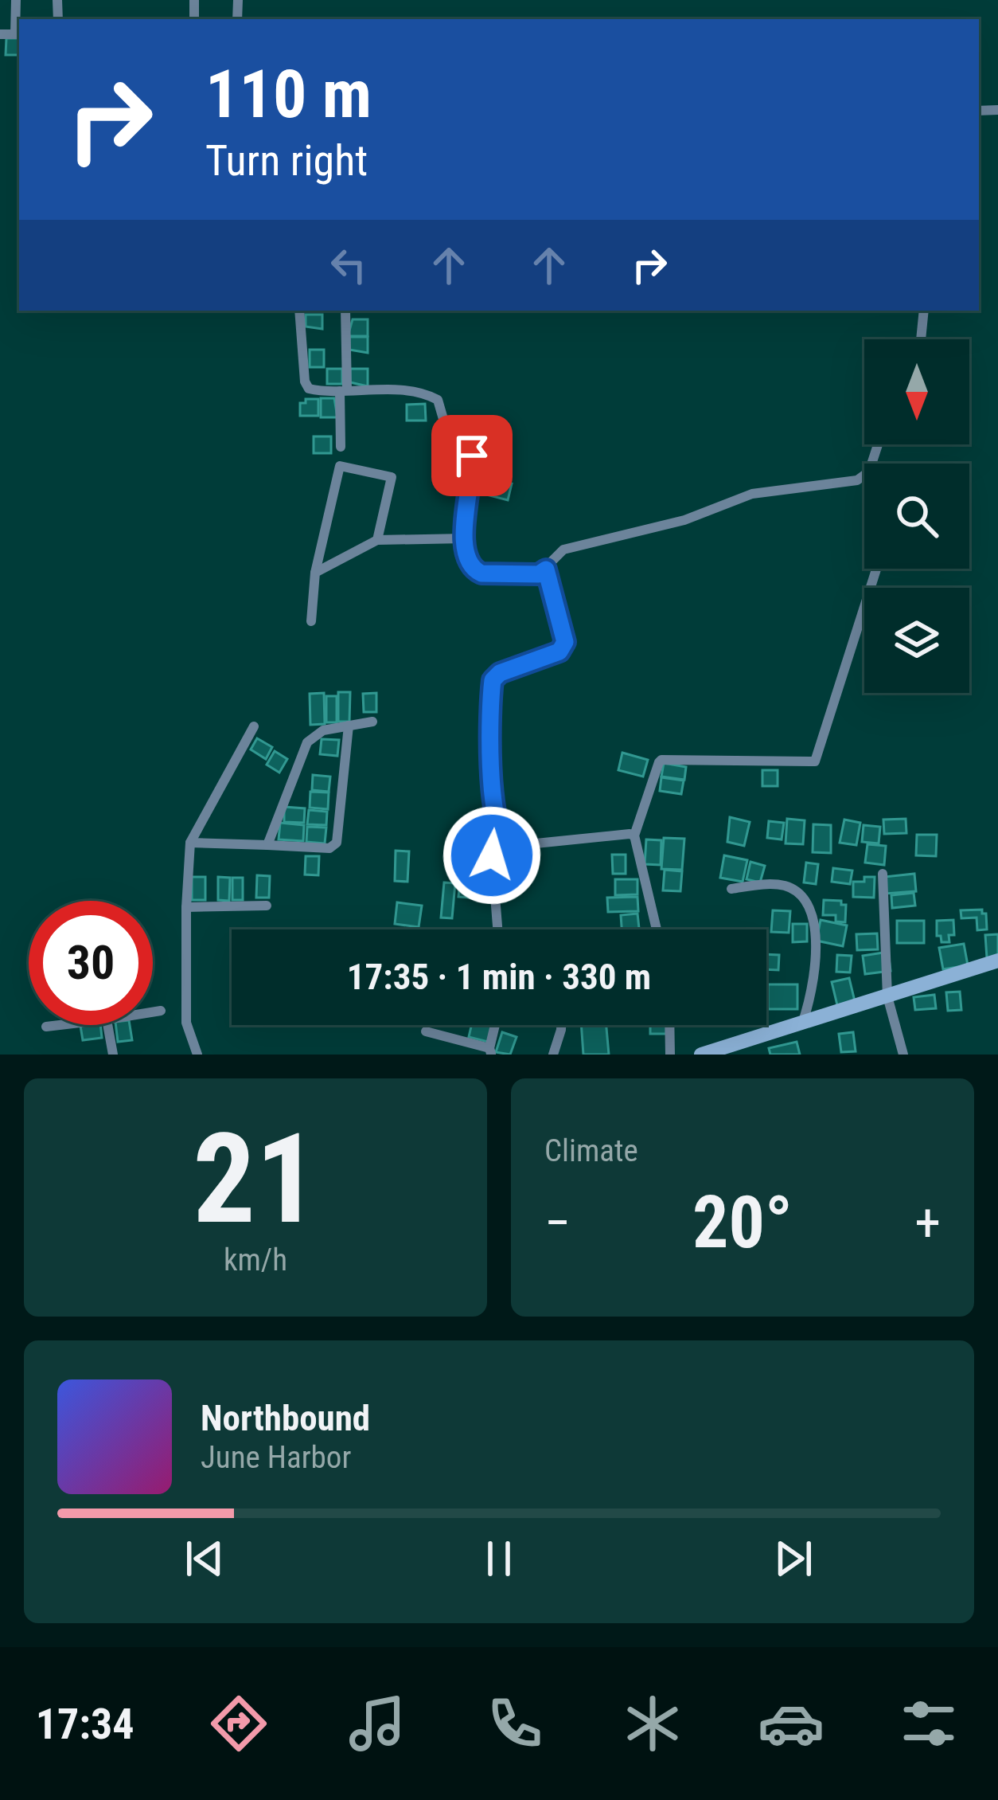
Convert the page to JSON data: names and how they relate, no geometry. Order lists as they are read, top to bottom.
{
  "north": "bottom",
  "page": {
    "turn": ["110 m", "Turn right"],
    "limit": "30",
    "trip": "17:35 · 1 min · 330 m",
    "tile": [
      ["21", "km/h"],
      "Climate"
    ],
    "heat": ["−", "20°", "+"],
    "song": ["Northbound", "June Harbor"],
    "tabs": "17:34"
  }
}
